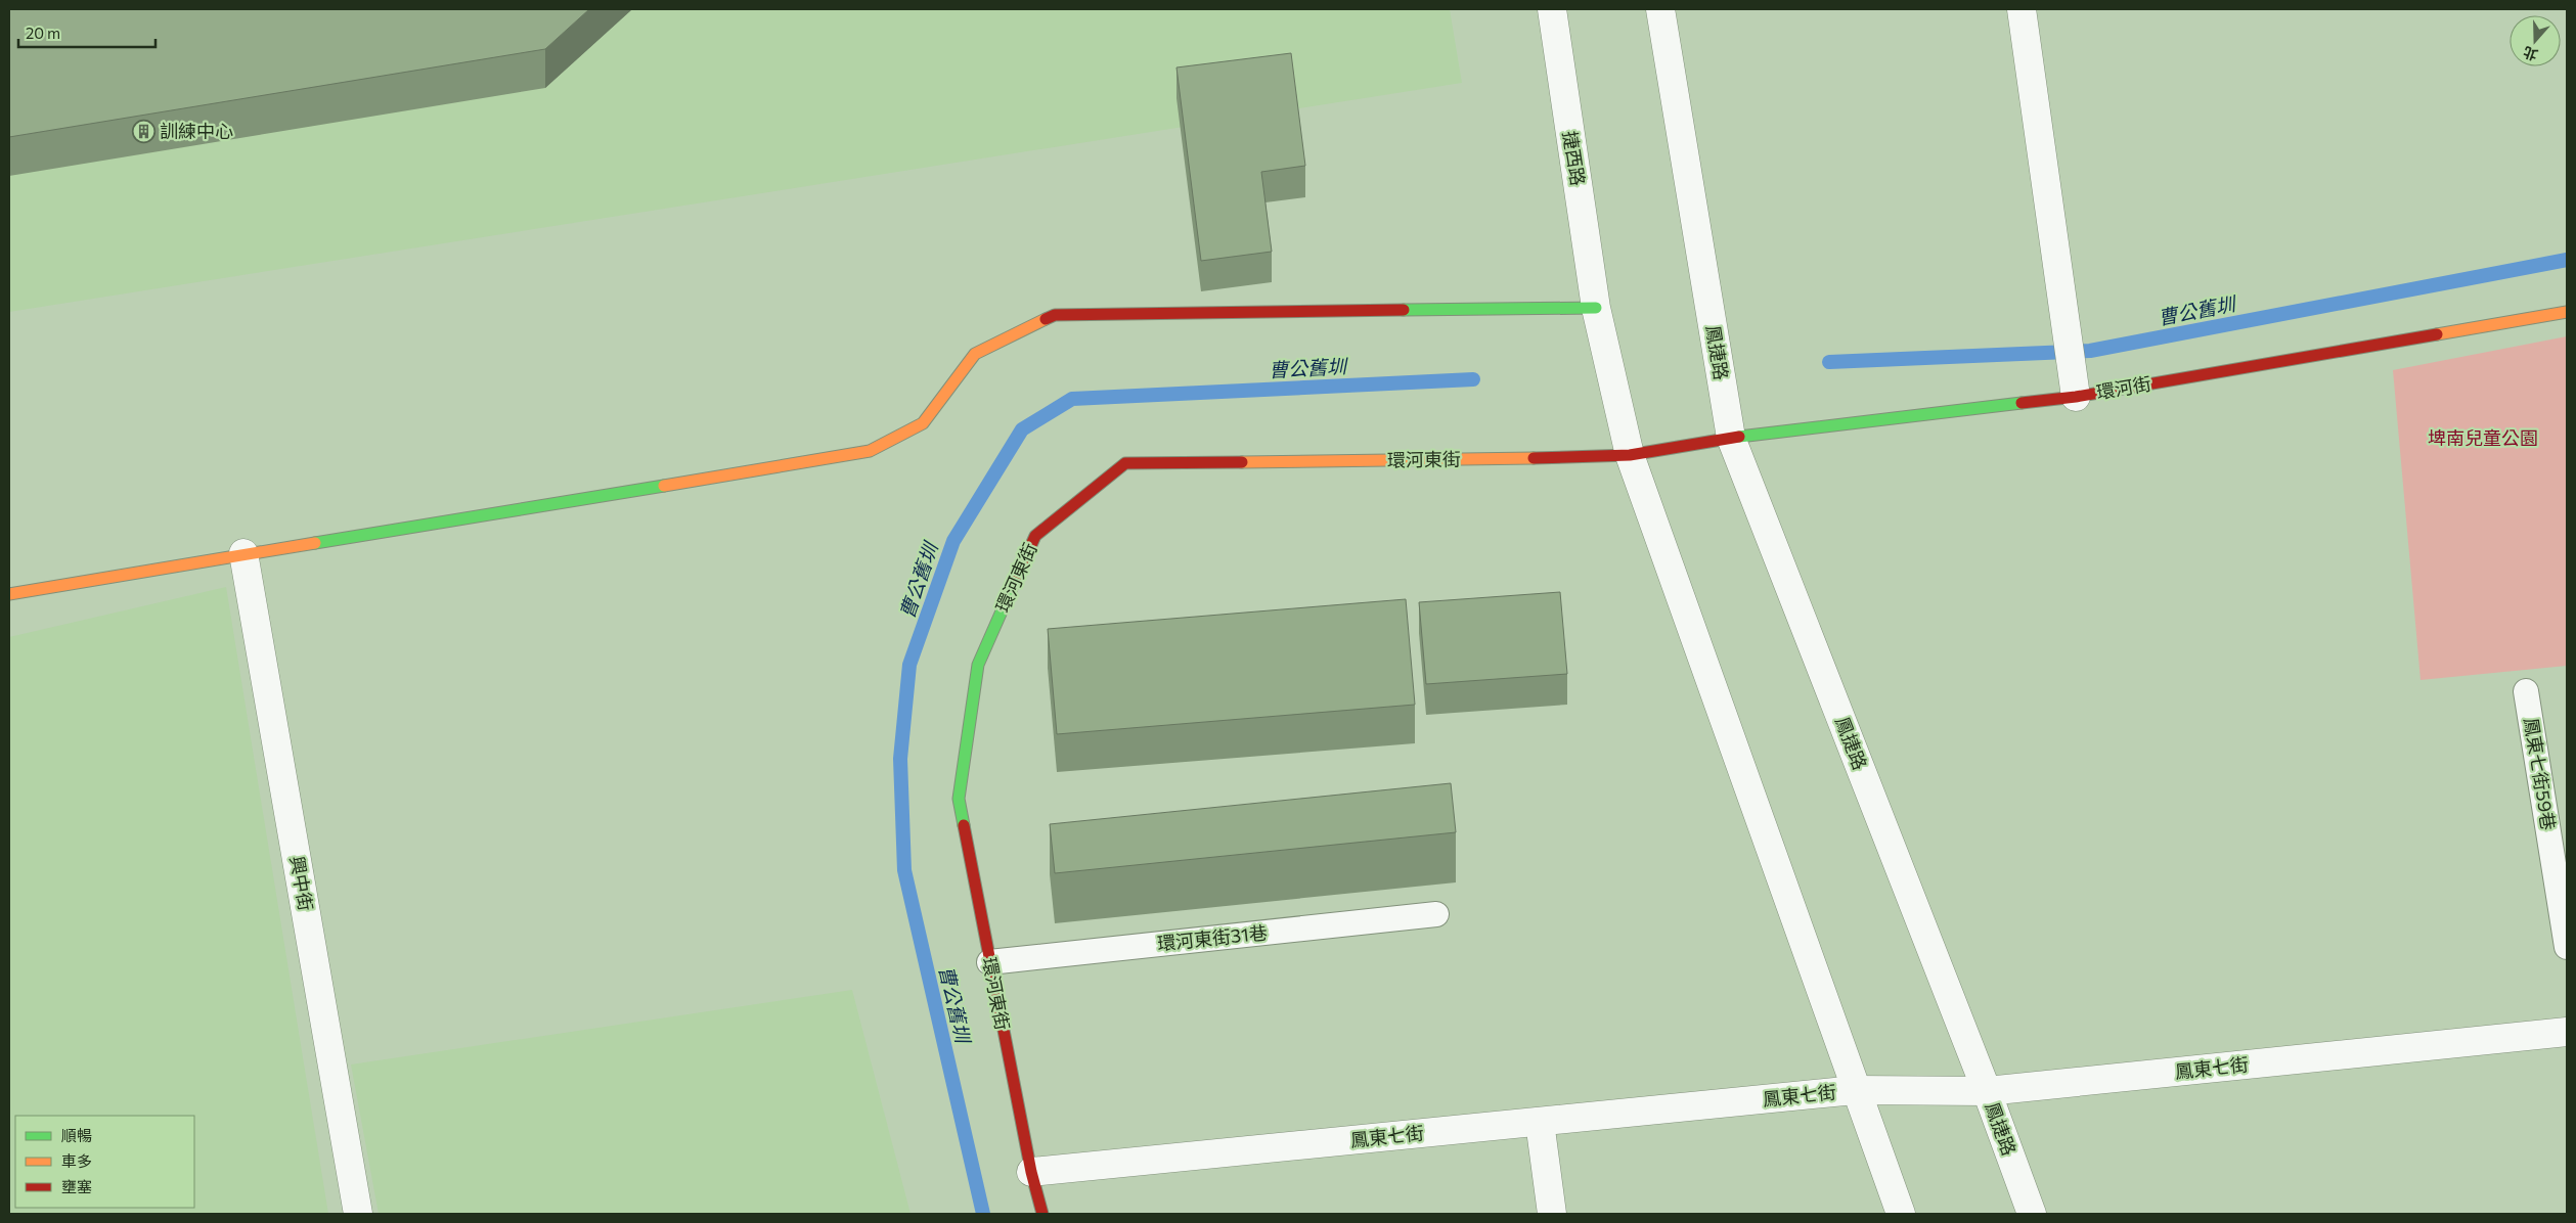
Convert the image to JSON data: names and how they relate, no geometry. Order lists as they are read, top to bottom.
{
  "streets": {
    "street": [
      "捷西路",
      "鳳捷路",
      "環河街",
      "環河東街",
      "興中街",
      "鳳東七街"
    ],
    "lane": ["鳳東七街59巷", "環河東街31巷"]
  },
  "crossings": [
    ["鳳捷路", "環河街"],
    ["鳳捷路", "鳳東七街"],
    ["環河街", "環河東街"],
    ["環河東街", "環河東街31巷"],
    ["環河東街", "鳳東七街"]
  ],
  "water": ["曹公舊圳"],
  "parks": ["埤南兒童公園"],
  "places": {
    "building": ["訓練中心"]
  },
  "legend": ["順暢", "車多", "壅塞"],
  "scale_bar": "20 m",
  "north": "bottom"
}
